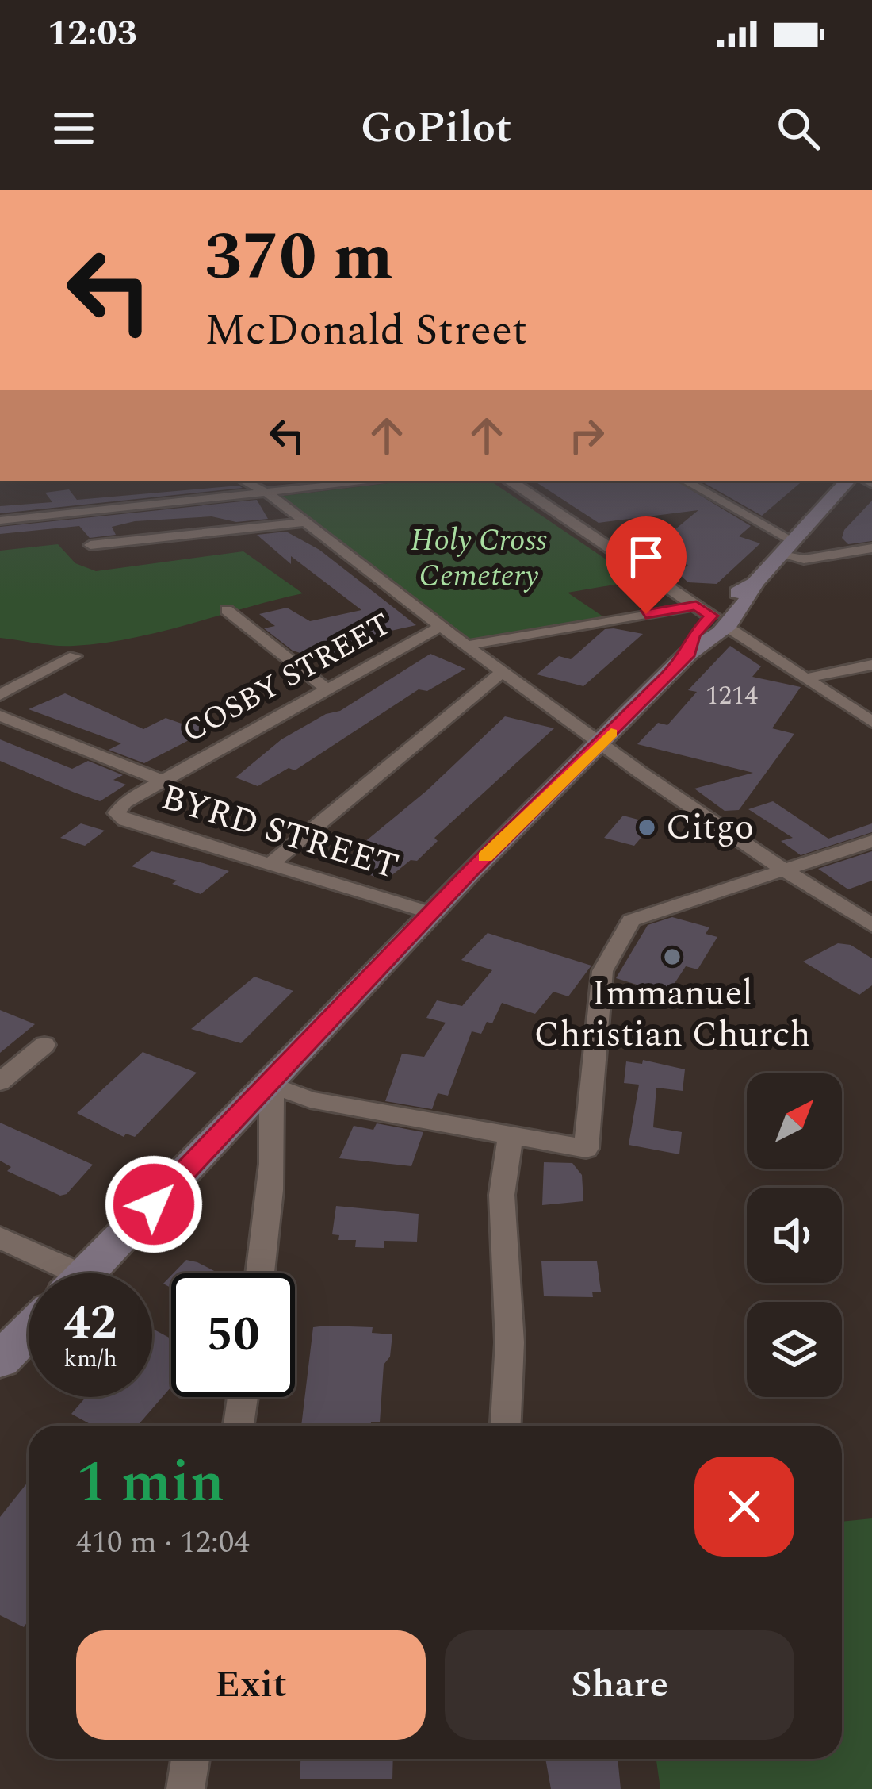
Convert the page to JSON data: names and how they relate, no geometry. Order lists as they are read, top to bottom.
{
  "streets": {
    "street": ["COSBY STREET", "BYRD STREET"]
  },
  "crossings": [
    ["COSBY STREET", "BYRD STREET"]
  ],
  "parks": ["Holy Cross Cemetery"],
  "places": ["Citgo", "Immanuel Christian Church"],
  "house_numbers": ["1214"],
  "north": "top right",
  "page": {
    "status": "12:03",
    "header": "GoPilot",
    "turn": ["370 m", "McDonald Street"],
    "speed": "42 km/h",
    "limit": "50",
    "heading": ["1 min", "410 m · 12:04"],
    "buttons": ["Exit", "Share"]
  }
}
